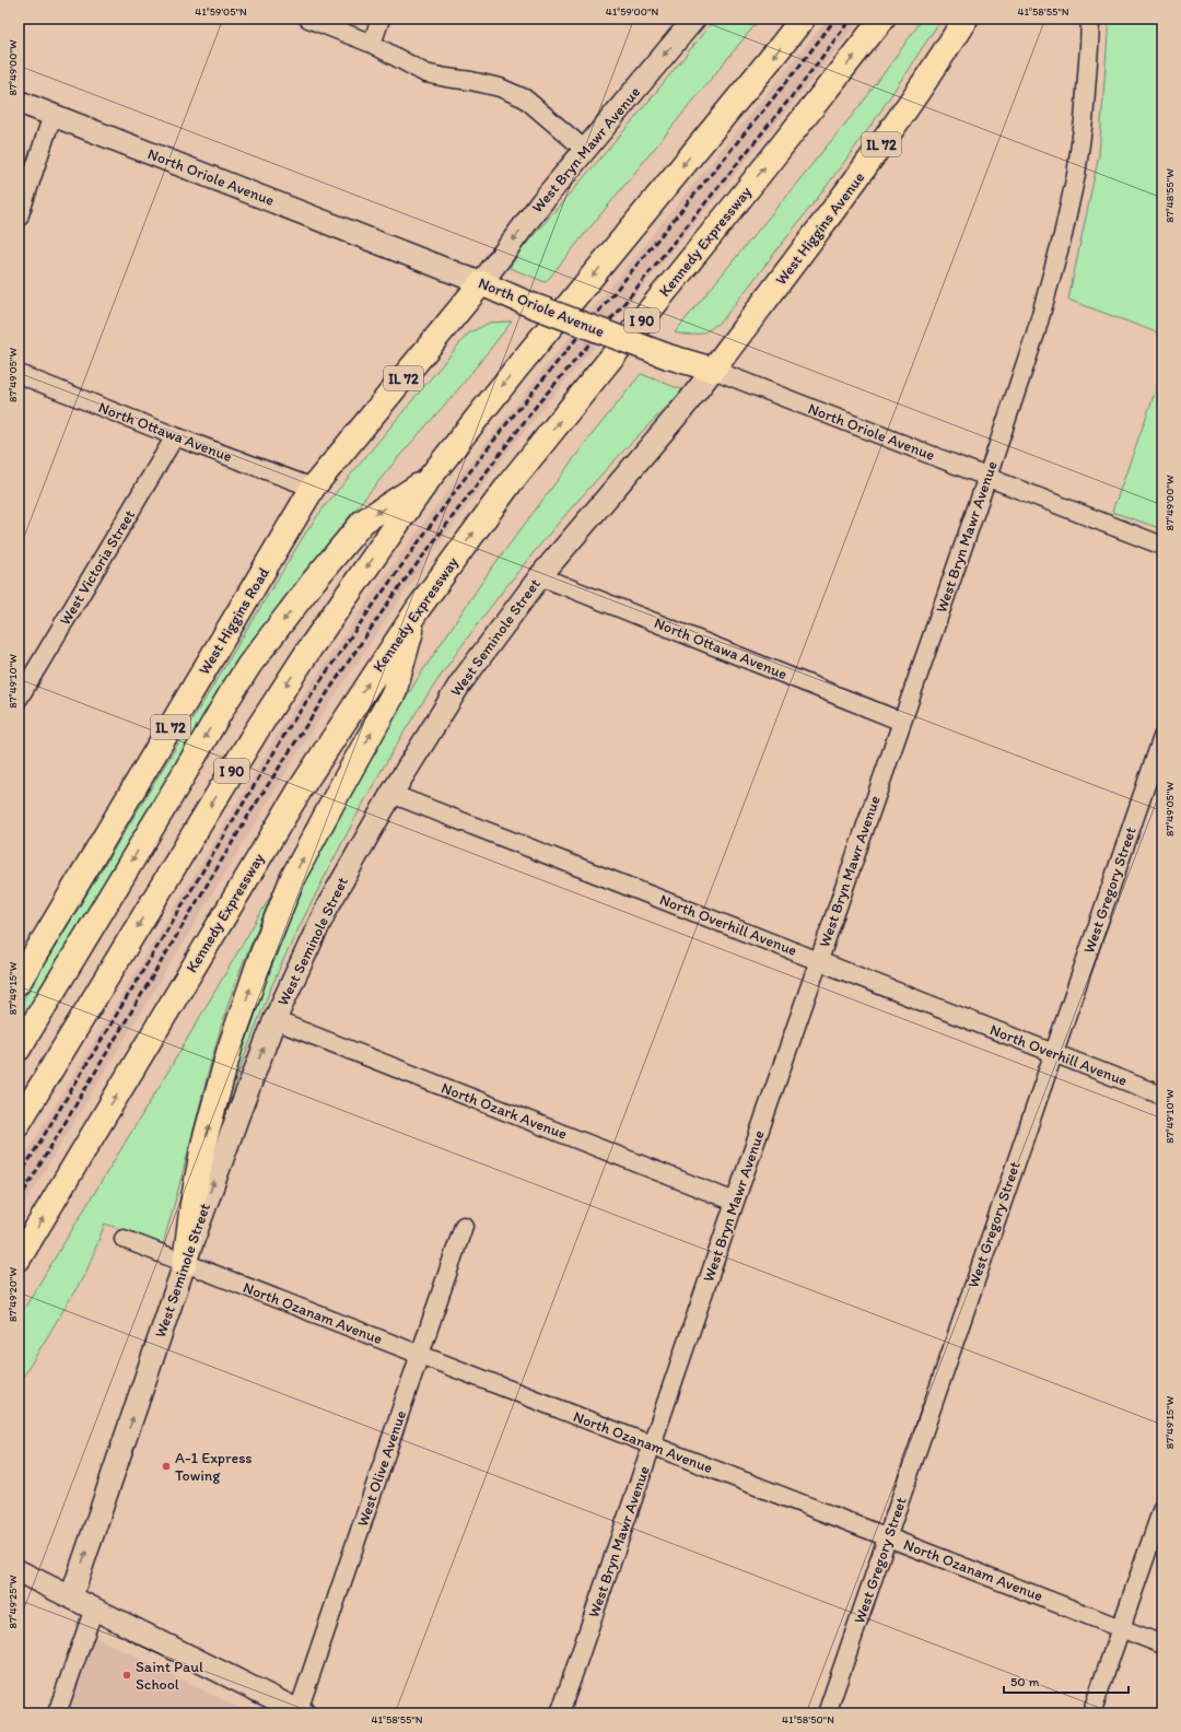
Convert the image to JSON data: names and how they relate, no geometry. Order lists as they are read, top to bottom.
{
  "streets": {
    "main road": [
      "IL 72",
      "North Oriole Avenue",
      "West Higgins Avenue",
      "Kennedy Expressway",
      "I 90",
      "West Higgins Road"
    ],
    "street": [
      "West Bryn Mawr Avenue",
      "North Ottawa Avenue",
      "West Victoria Street",
      "West Seminole Street",
      "West Gregory Street",
      "North Overhill Avenue",
      "North Ozark Avenue",
      "North Ozanam Avenue",
      "West Olive Avenue"
    ]
  },
  "crossings": [
    ["West Bryn Mawr Avenue", "North Oriole Avenue"],
    ["West Bryn Mawr Avenue", "North Ottawa Avenue"],
    ["West Bryn Mawr Avenue", "West Higgins Road"],
    ["West Bryn Mawr Avenue", "North Overhill Avenue"],
    ["West Bryn Mawr Avenue", "North Ozark Avenue"],
    ["West Bryn Mawr Avenue", "North Ozanam Avenue"],
    ["North Oriole Avenue", "West Higgins Avenue"],
    ["North Oriole Avenue", "West Higgins Road"],
    ["North Oriole Avenue", "West Seminole Street"],
    ["West Higgins Avenue", "West Seminole Street"],
    ["North Ottawa Avenue", "West Victoria Street"],
    ["North Ottawa Avenue", "West Higgins Road"],
    ["North Ottawa Avenue", "West Seminole Street"],
    ["West Seminole Street", "North Overhill Avenue"],
    ["West Seminole Street", "North Ozark Avenue"],
    ["West Seminole Street", "North Ozanam Avenue"],
    ["West Gregory Street", "North Overhill Avenue"],
    ["West Gregory Street", "North Ozanam Avenue"],
    ["North Ozanam Avenue", "West Olive Avenue"]
  ],
  "one_way": ["West Seminole Street"],
  "places": ["A-1 Express Towing", "Saint Paul School"],
  "scale_bar": "50 m",
  "coordinates": [
    "41°59'05\"N",
    "41°59'00\"N",
    "41°58'55\"N",
    "87°49'00\"W",
    "87°48'55\"W",
    "87°49'05\"W",
    "87°49'10\"W",
    "87°49'15\"W",
    "87°49'20\"W",
    "87°49'25\"W",
    "41°58'50\"N"
  ]
}
